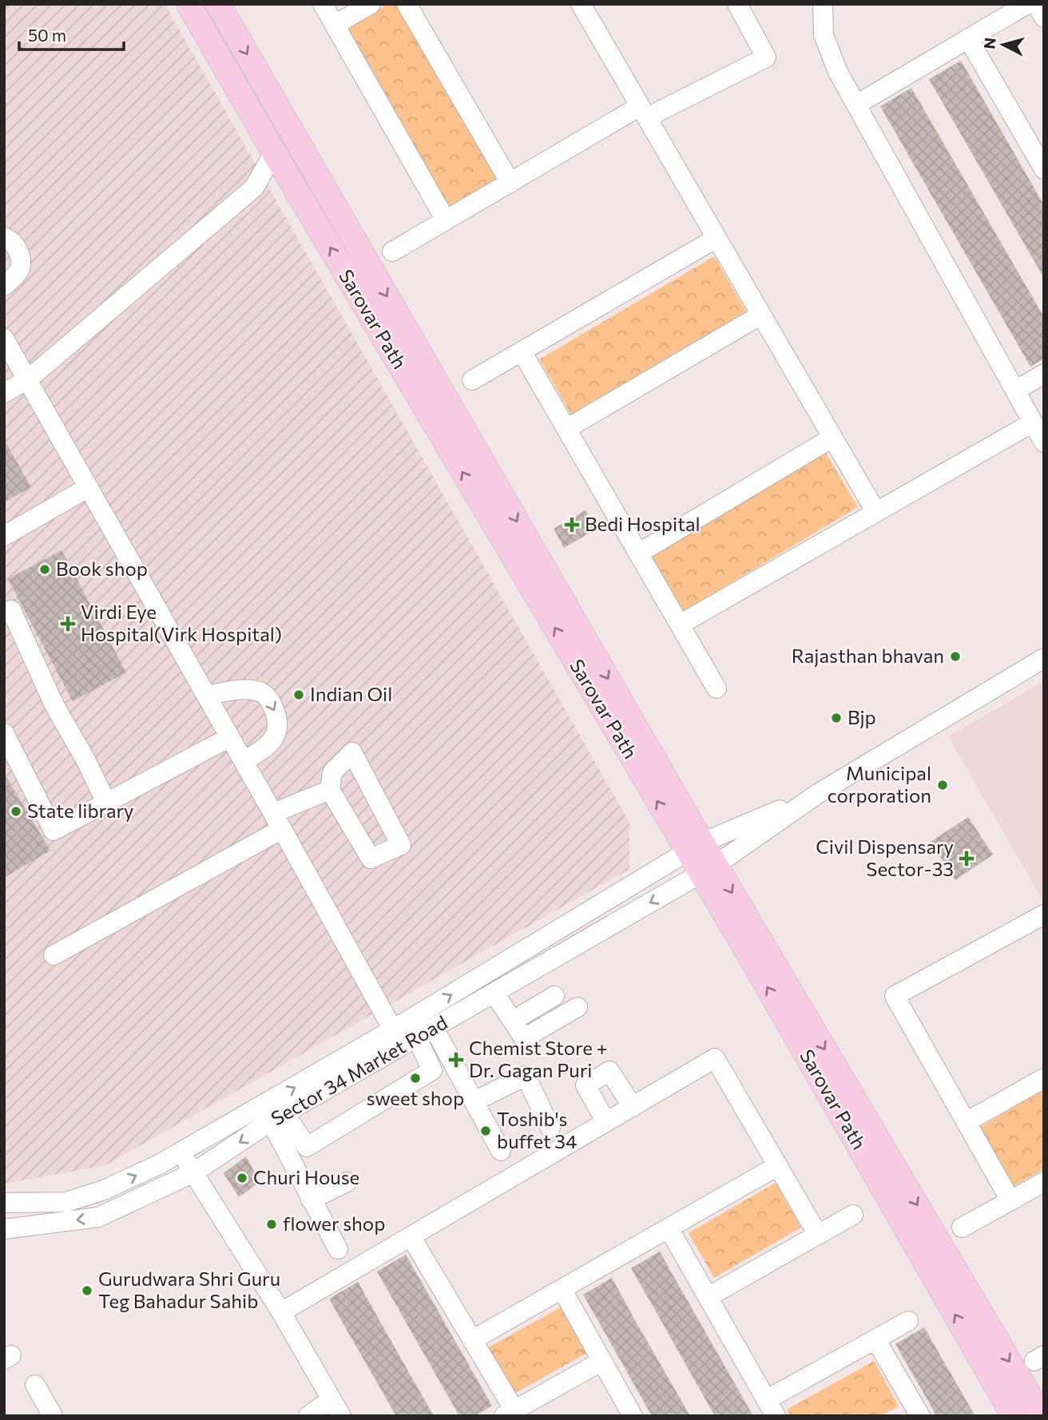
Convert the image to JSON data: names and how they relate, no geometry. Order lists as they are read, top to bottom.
{
  "streets": {
    "main road": ["Sarovar Path"],
    "street": ["Sector 34 Market Road"]
  },
  "crossings": [
    ["Sarovar Path", "Sector 34 Market Road"]
  ],
  "places": {
    "health": [
      "Bedi Hospital",
      "Virdi Eye Hospital(Virk Hospital)",
      "Civil Dispensary Sector-33",
      "Chemist Store + Dr. Gagan Puri"
    ],
    "other": [
      "Book shop",
      "Rajasthan bhavan",
      "Indian Oil",
      "Bjp",
      "Municipal corporation",
      "State library",
      "sweet shop",
      "Toshib's buffet 34",
      "Churi House",
      "flower shop",
      "Gurudwara Shri Guru Teg Bahadur Sahib"
    ]
  },
  "scale_bar": "50 m",
  "north": "left"
}
